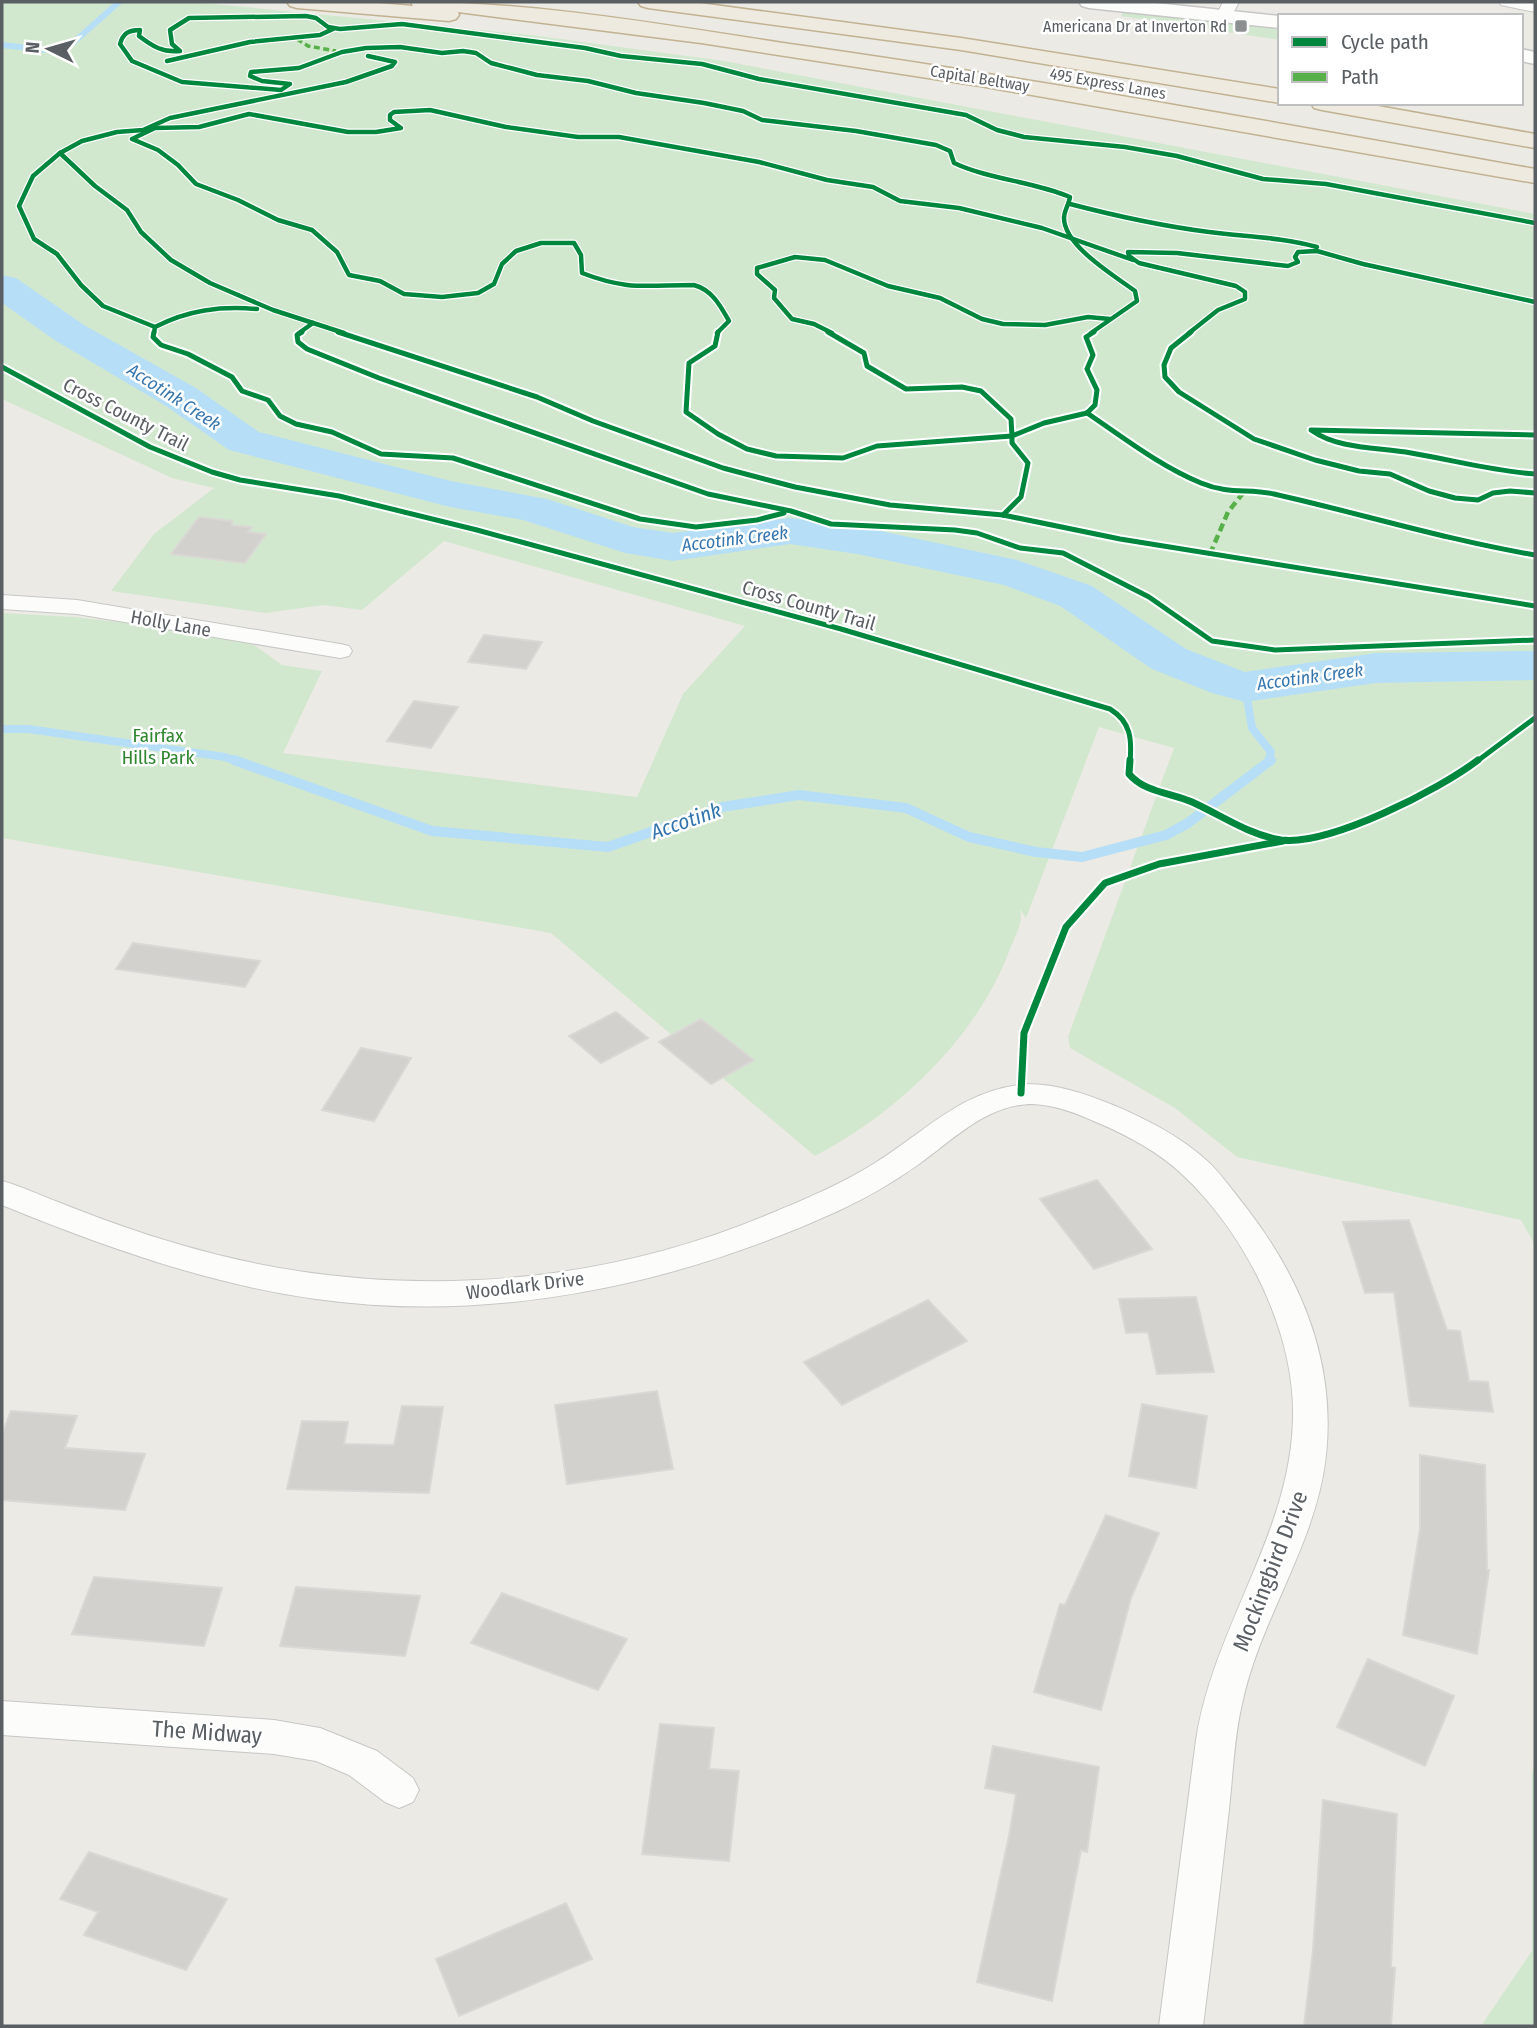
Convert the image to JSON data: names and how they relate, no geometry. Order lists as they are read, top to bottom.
{
  "streets": {
    "highway": ["Capital Beltway", "495 Express Lanes"],
    "street": [
      "Holly Lane",
      "Woodlark Drive",
      "Mockingbird Drive",
      "The Midway"
    ],
    "cycle path": ["Cross County Trail"]
  },
  "crossings": [
    ["Woodlark Drive", "Mockingbird Drive"]
  ],
  "water": ["Accotink Creek", "Accotink"],
  "parks": ["Fairfax Hills Park"],
  "places": {
    "transit": ["Americana Dr at Inverton Rd"]
  },
  "legend": ["Cycle path", "Path"],
  "north": "left"
}
